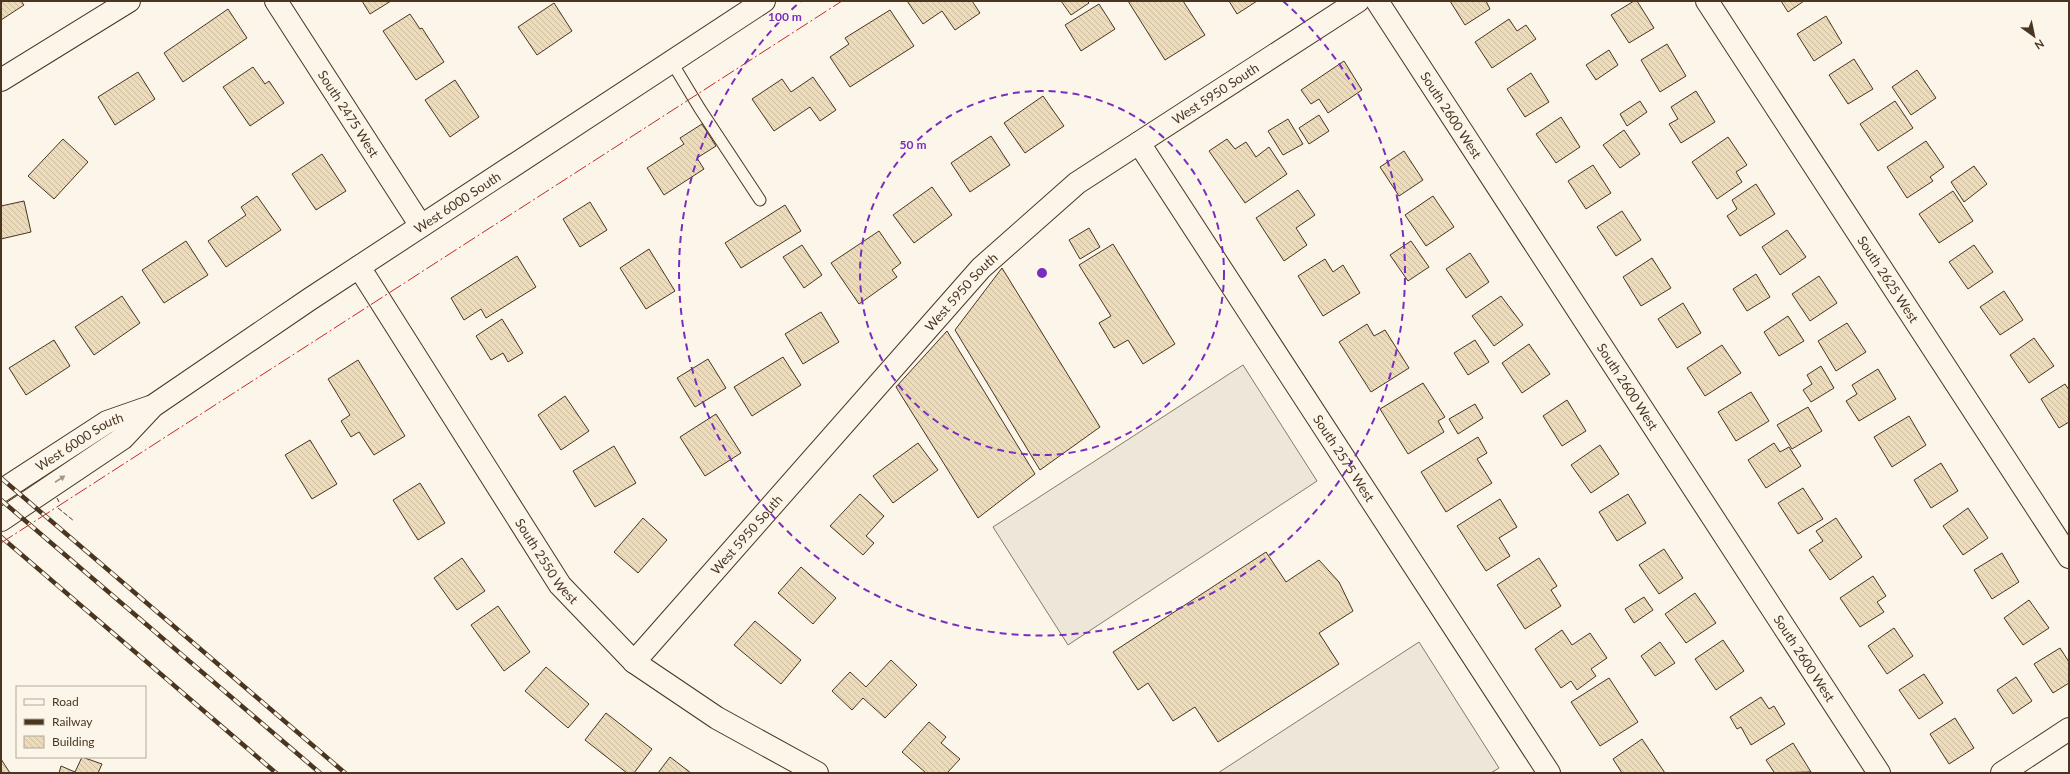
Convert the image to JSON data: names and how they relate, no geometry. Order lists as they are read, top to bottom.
{
  "streets": {
    "street": [
      "West 5950 South",
      "South 2475 West",
      "South 2600 West",
      "West 6000 South",
      "South 2625 West",
      "South 2575 West",
      "South 2550 West"
    ]
  },
  "crossings": [
    ["West 5950 South", "South 2575 West"],
    ["West 5950 South", "South 2550 West"],
    ["South 2475 West", "West 6000 South"],
    ["West 6000 South", "South 2550 West"]
  ],
  "legend": ["Road", "Railway", "Building"],
  "north": "bottom right",
  "rings": ["100 m", "50 m"]
}
